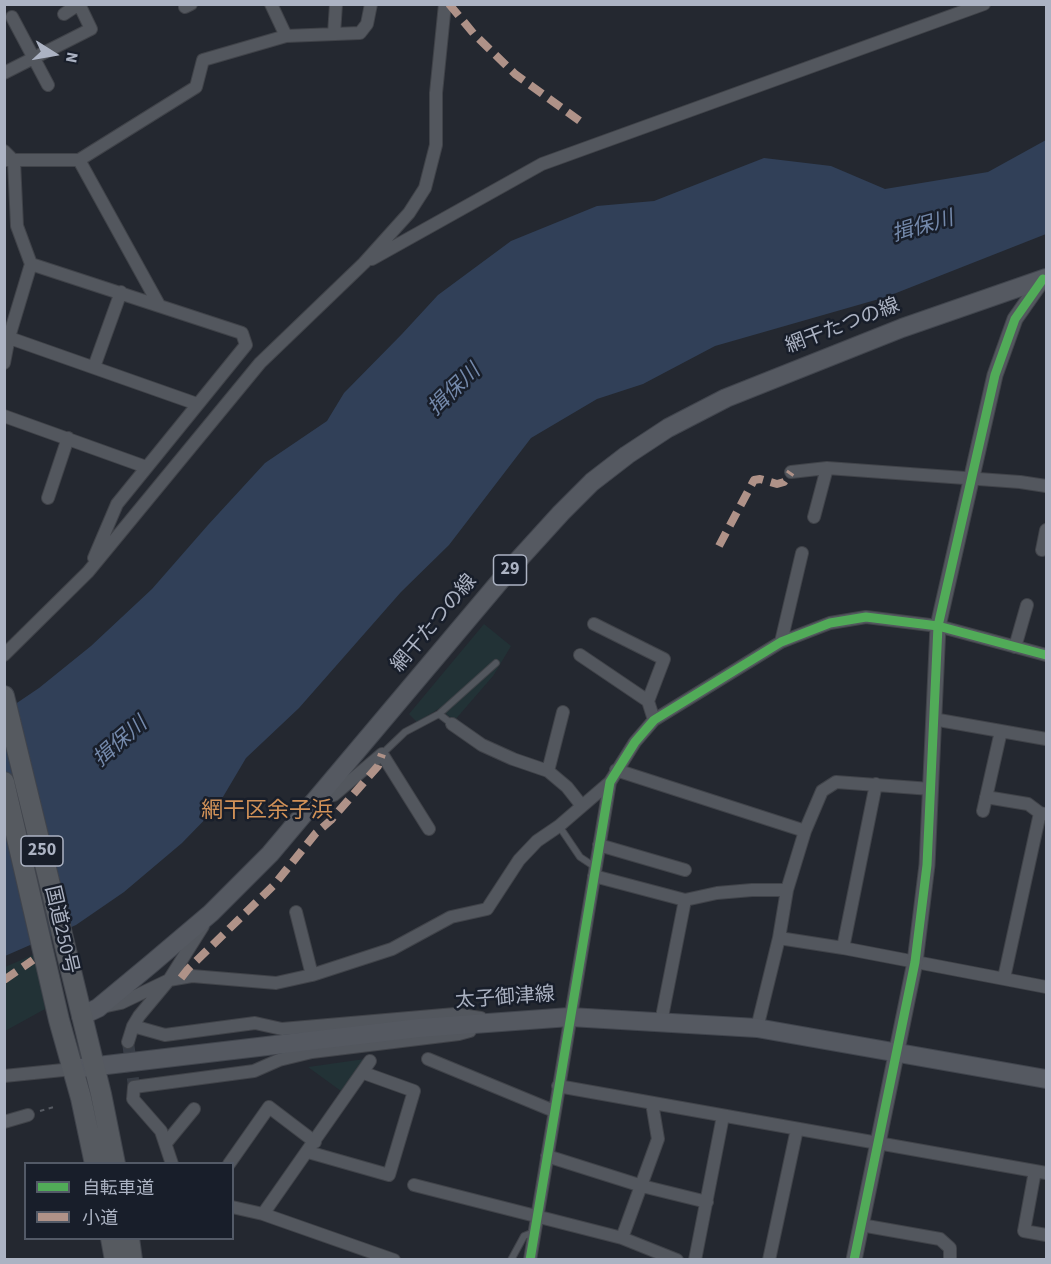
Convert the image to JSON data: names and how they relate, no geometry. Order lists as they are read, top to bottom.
{
  "streets": {
    "highway": ["250", "国道250号"],
    "main road": ["網干たつの線", "29", "太子御津線"]
  },
  "crossings": [
    ["網干たつの線", "国道250号"],
    ["国道250号", "太子御津線"]
  ],
  "districts": ["網干区余子浜"],
  "water": ["揖保川"],
  "legend": ["自転車道", "小道"],
  "north": "right"
}
